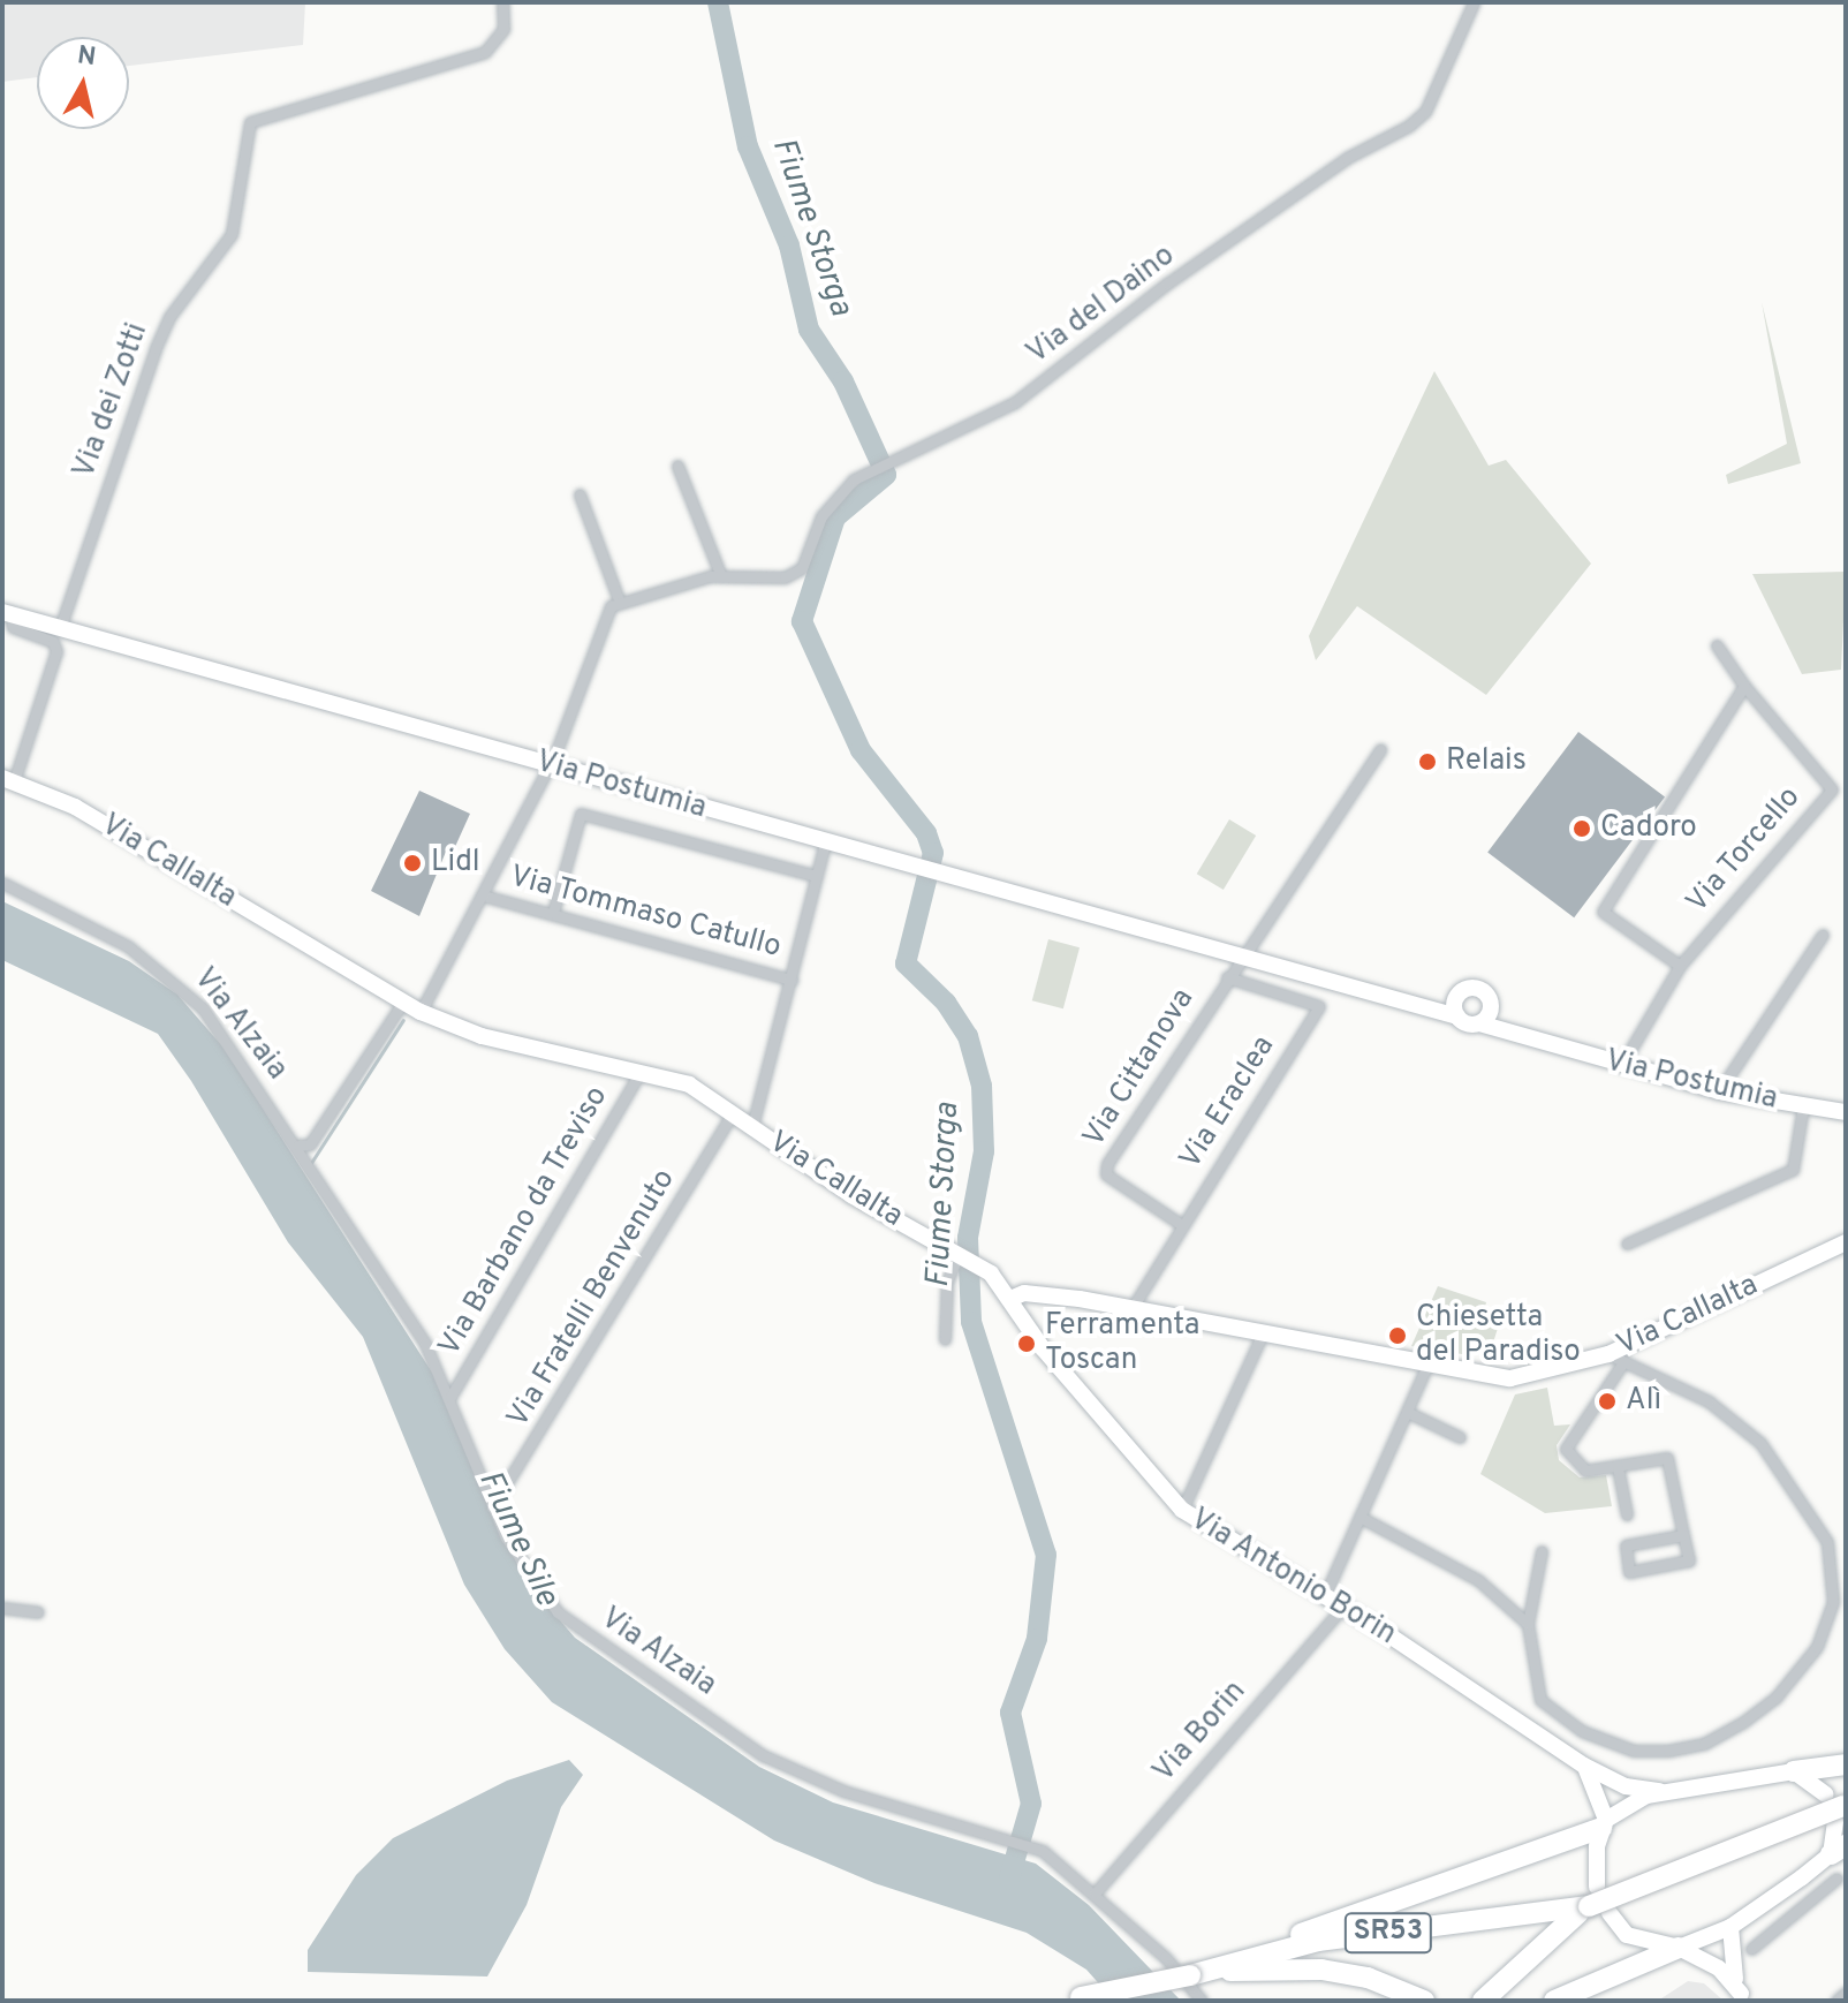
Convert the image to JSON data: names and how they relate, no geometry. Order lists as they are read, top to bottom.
{
  "streets": {
    "highway": ["SR53"],
    "street": [
      "Via del Daino",
      "Via dei Zotti",
      "Via Postumia",
      "Via Torcello",
      "Via Callalta",
      "Via Tommaso Catullo",
      "Via Alzaia",
      "Via Cittanova",
      "Via Eraclea",
      "Via Barbano da Treviso",
      "Via Fratelli Benvenuto",
      "Via Antonio Borin",
      "Via Borin"
    ]
  },
  "crossings": [
    ["Via del Daino", "Via Postumia"],
    ["Via del Daino", "Via Callalta"],
    ["Via del Daino", "Via Tommaso Catullo"],
    ["Via dei Zotti", "Via Postumia"],
    ["Via Postumia", "Via Torcello"],
    ["Via Postumia", "Via Cittanova"],
    ["Via Callalta", "Via Eraclea"],
    ["Via Callalta", "Via Barbano da Treviso"],
    ["Via Callalta", "Via Fratelli Benvenuto"],
    ["Via Callalta", "Via Antonio Borin"],
    ["Via Alzaia", "Via Barbano da Treviso"],
    ["Via Alzaia", "Via Fratelli Benvenuto"],
    ["Via Alzaia", "Via Borin"],
    ["Via Cittanova", "Via Eraclea"],
    ["Via Antonio Borin", "Via Borin"]
  ],
  "water": ["Fiume Storga", "Fiume Sile"],
  "places": [
    "Relais",
    "Cadoro",
    "Lidl",
    "Chiesetta del Paradiso",
    "Ferramenta Toscan",
    "Alì"
  ],
  "north": "top"
}
